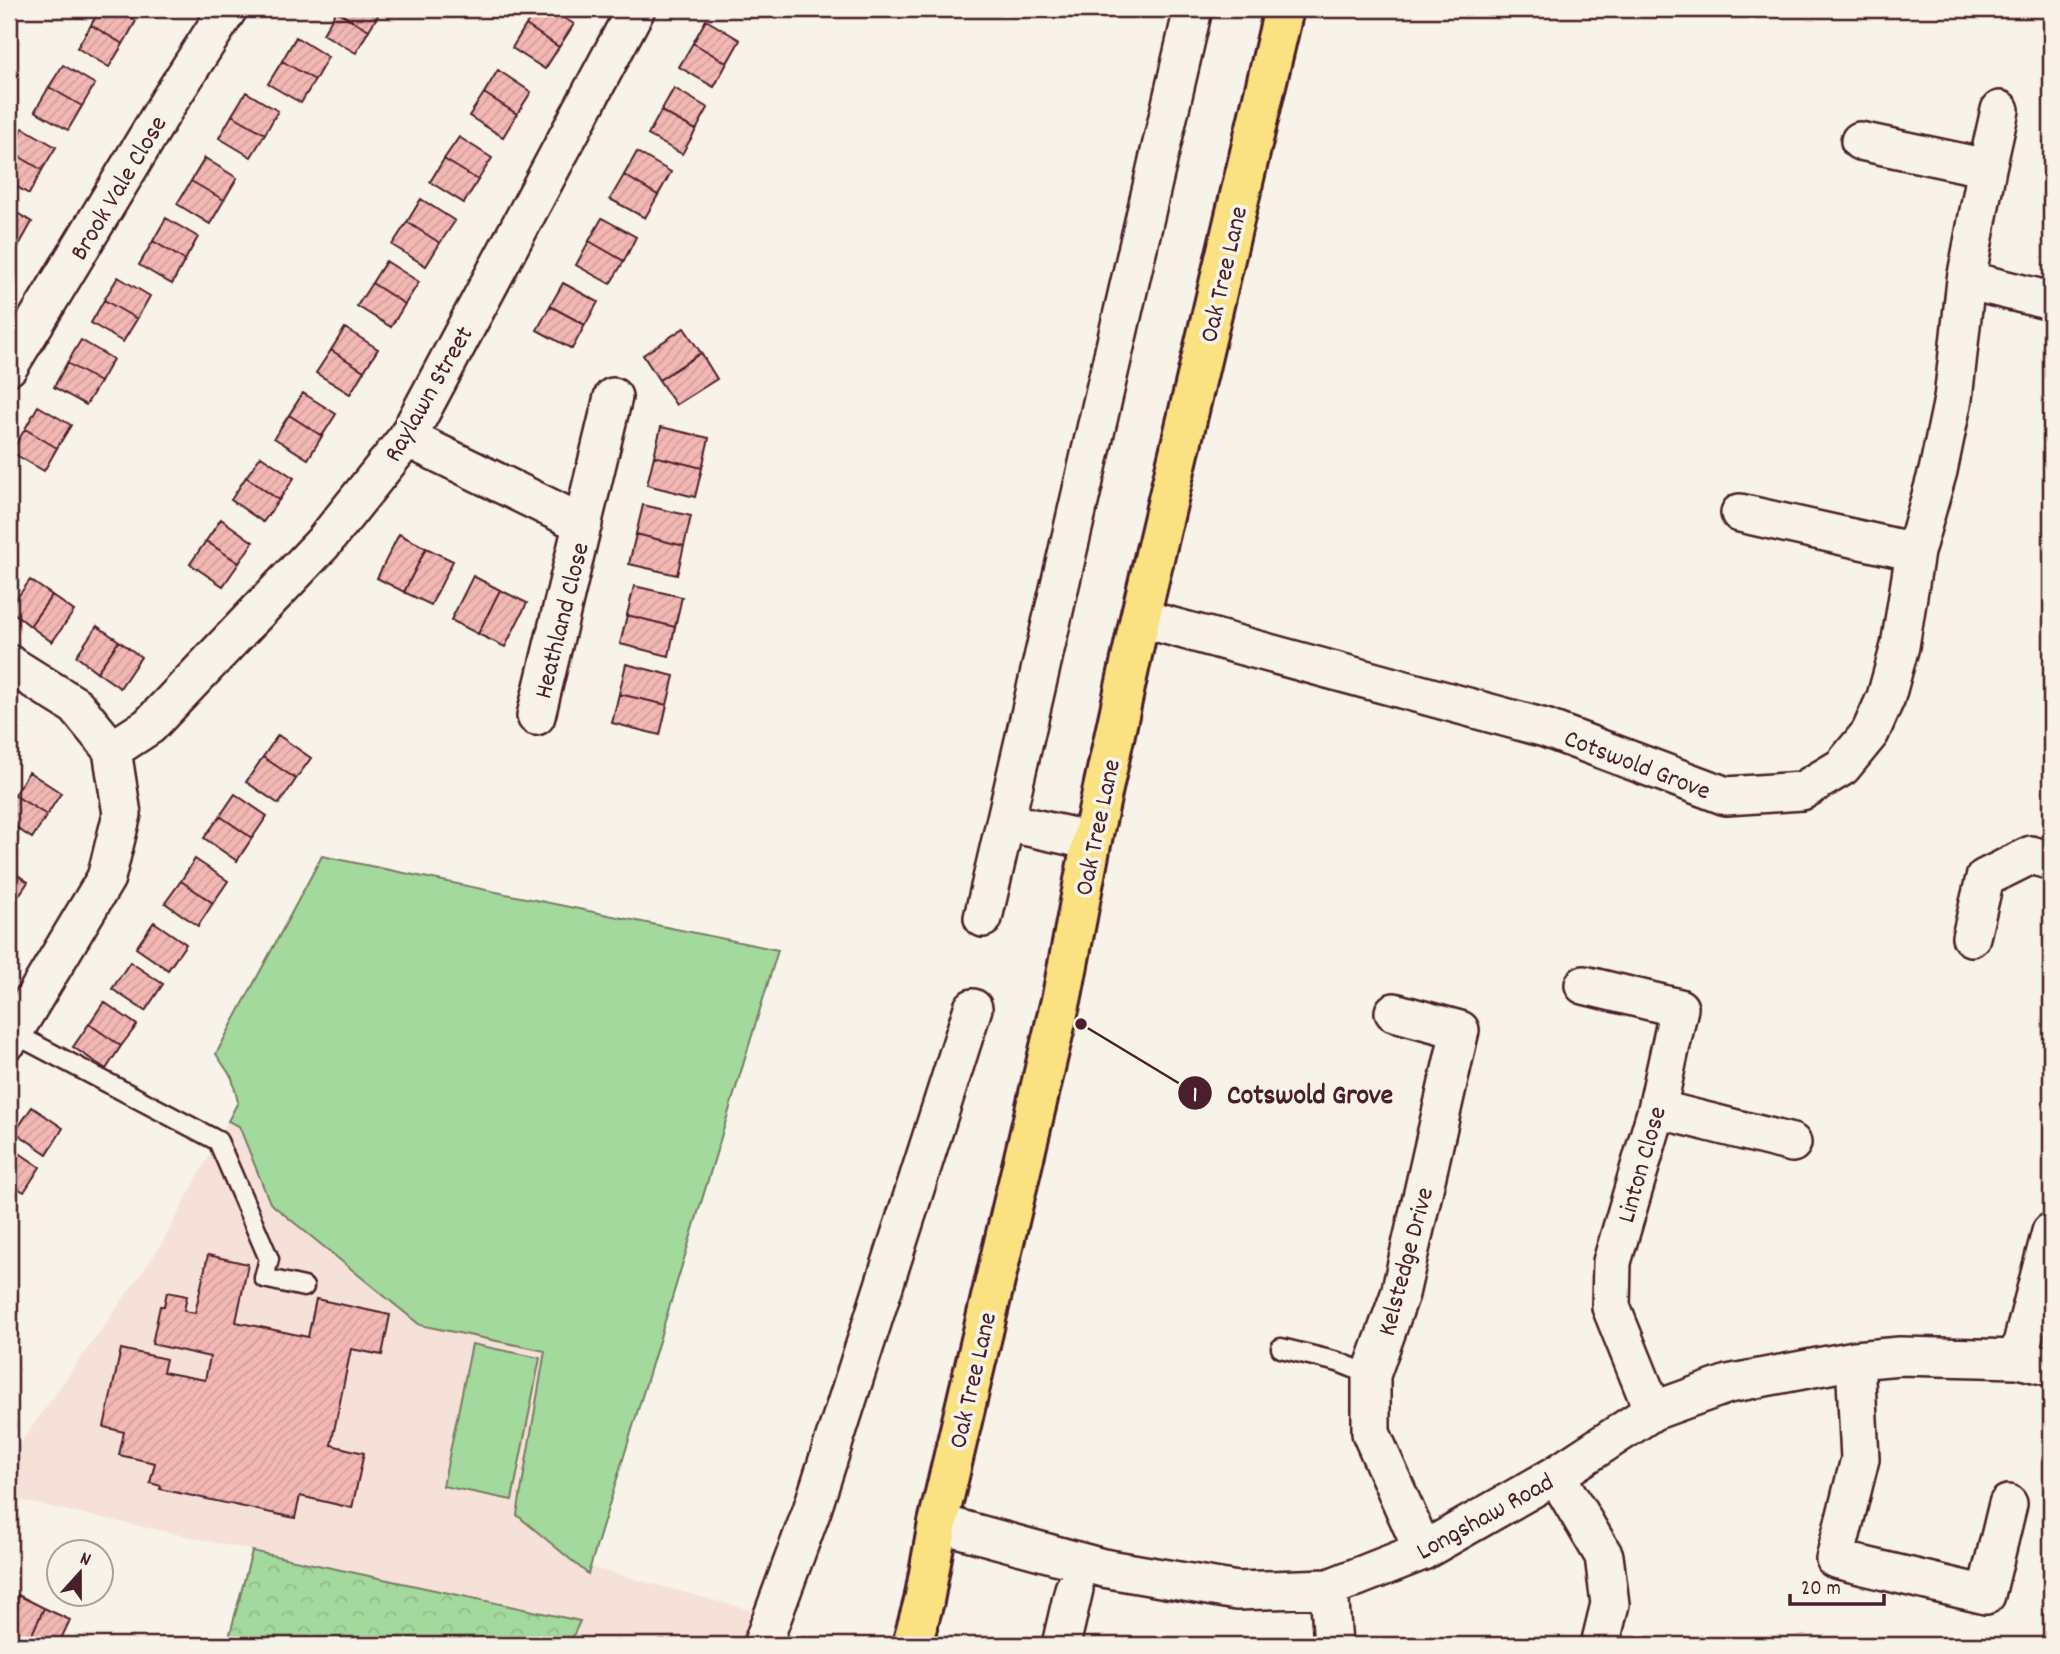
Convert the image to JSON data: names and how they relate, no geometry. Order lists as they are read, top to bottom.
{
  "streets": {
    "main road": ["Oak Tree Lane"],
    "street": [
      "Brook Vale Close",
      "Raylawn Street",
      "Heathland Close",
      "Cotswold Grove",
      "Linton Close",
      "Kelstedge Drive",
      "Longshaw Road"
    ]
  },
  "crossings": [
    ["Oak Tree Lane", "Cotswold Grove"],
    ["Oak Tree Lane", "Longshaw Road"],
    ["Raylawn Street", "Heathland Close"],
    ["Linton Close", "Longshaw Road"],
    ["Kelstedge Drive", "Longshaw Road"]
  ],
  "places": ["Cotswold Grove"],
  "scale_bar": "20 m",
  "north": "top"
}
